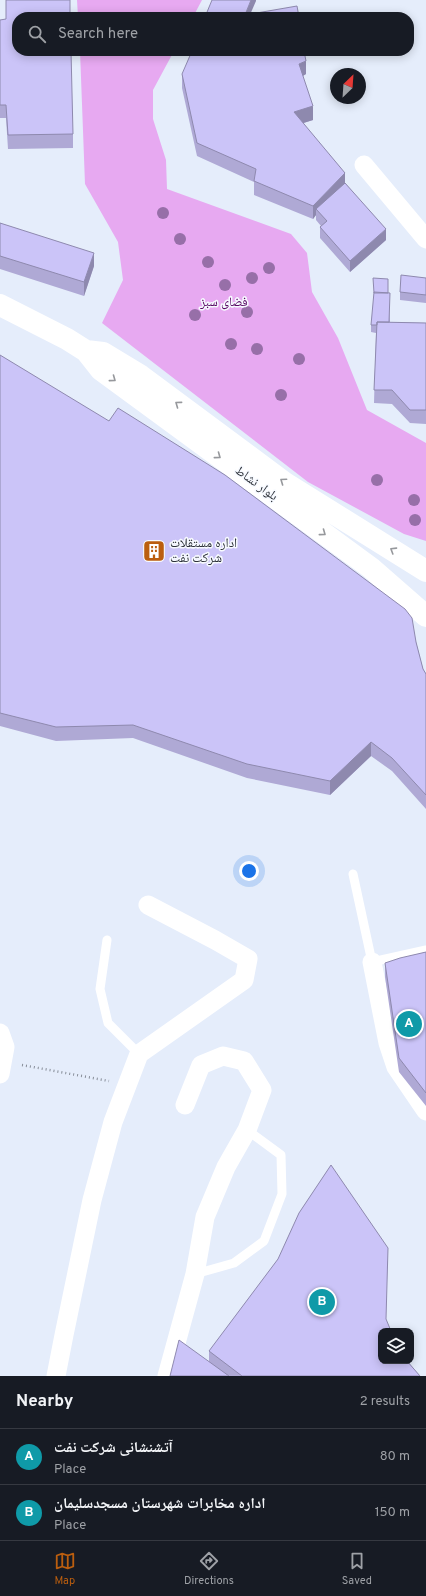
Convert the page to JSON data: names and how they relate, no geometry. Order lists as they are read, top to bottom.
{
  "streets": {
    "main road": ["بلوار نشاط"]
  },
  "parks": ["فضای سبز"],
  "places": {
    "building": ["اداره مستقلات شرکت نفت"]
  },
  "north": "top right",
  "page": {
    "search": "Search here",
    "pins": ["A", "B"],
    "heading": ["Nearby", "2 results"],
    "list": [
      {
        "mark": "A",
        "name": "آتشنشانی شرکت نفت",
        "note": "Place",
        "value": "80 m"
      },
      {
        "mark": "B",
        "name": "اداره مخابرات شهرستان مسجدسلیمان",
        "note": "Place",
        "value": "150 m"
      }
    ],
    "nav": ["Map", "Directions", "Saved"]
  }
}
